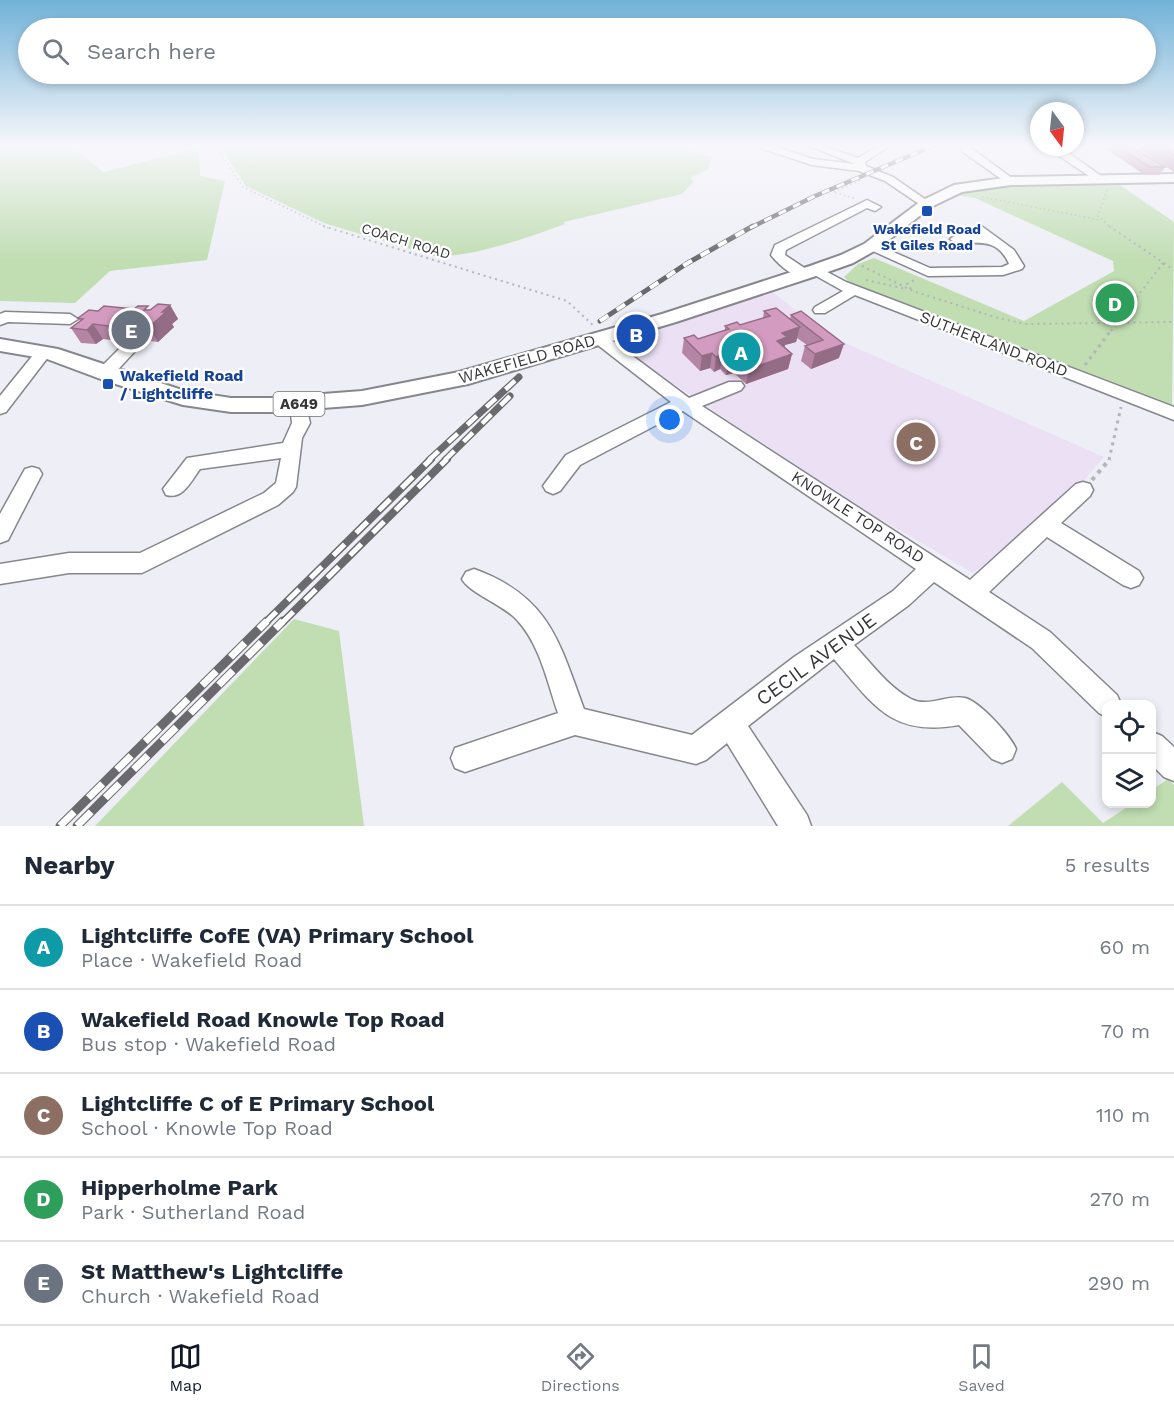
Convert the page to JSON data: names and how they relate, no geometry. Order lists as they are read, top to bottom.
{
  "streets": {
    "main road": ["WAKEFIELD ROAD", "A649"],
    "street": ["SUTHERLAND ROAD", "KNOWLE TOP ROAD", "CECIL AVENUE"],
    "path": ["COACH ROAD"]
  },
  "crossings": [
    ["COACH ROAD", "WAKEFIELD ROAD"],
    ["COACH ROAD", "KNOWLE TOP ROAD"],
    ["SUTHERLAND ROAD", "WAKEFIELD ROAD"],
    ["WAKEFIELD ROAD", "KNOWLE TOP ROAD"],
    ["KNOWLE TOP ROAD", "CECIL AVENUE"]
  ],
  "places": {
    "transit": ["Wakefield Road St Giles Road", "Wakefield Road / Lightcliffe"]
  },
  "north": "bottom",
  "page": {
    "search": "Search here",
    "pins": [
      "D",
      "E",
      "B",
      "A",
      "C"
    ],
    "heading": ["Nearby", "5 results"],
    "list": [
      {
        "mark": "A",
        "name": "Lightcliffe CofE (VA) Primary School",
        "note": "Place · Wakefield Road",
        "value": "60 m"
      },
      {
        "mark": "B",
        "name": "Wakefield Road Knowle Top Road",
        "note": "Bus stop · Wakefield Road",
        "value": "70 m"
      },
      {
        "mark": "C",
        "name": "Lightcliffe C of E Primary School",
        "note": "School · Knowle Top Road",
        "value": "110 m"
      },
      {
        "mark": "D",
        "name": "Hipperholme Park",
        "note": "Park · Sutherland Road",
        "value": "270 m"
      },
      {
        "mark": "E",
        "name": "St Matthew's Lightcliffe",
        "note": "Church · Wakefield Road",
        "value": "290 m"
      }
    ],
    "nav": ["Map", "Directions", "Saved"]
  }
}
